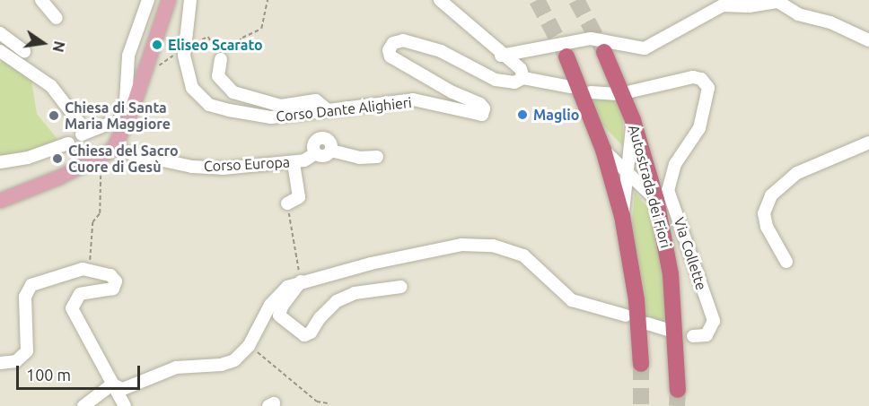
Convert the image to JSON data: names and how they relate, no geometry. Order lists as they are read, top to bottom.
{
  "streets": {
    "highway": ["Autostrada dei Fiori"],
    "street": ["Corso Dante Alighieri", "Corso Europa", "Via Collette"]
  },
  "places": [
    "Eliseo Scarato",
    "Maglio",
    "Chiesa di Santa Maria Maggiore",
    "Chiesa del Sacro Cuore di Gesù"
  ],
  "scale_bar": "100 m",
  "north": "right"
}
